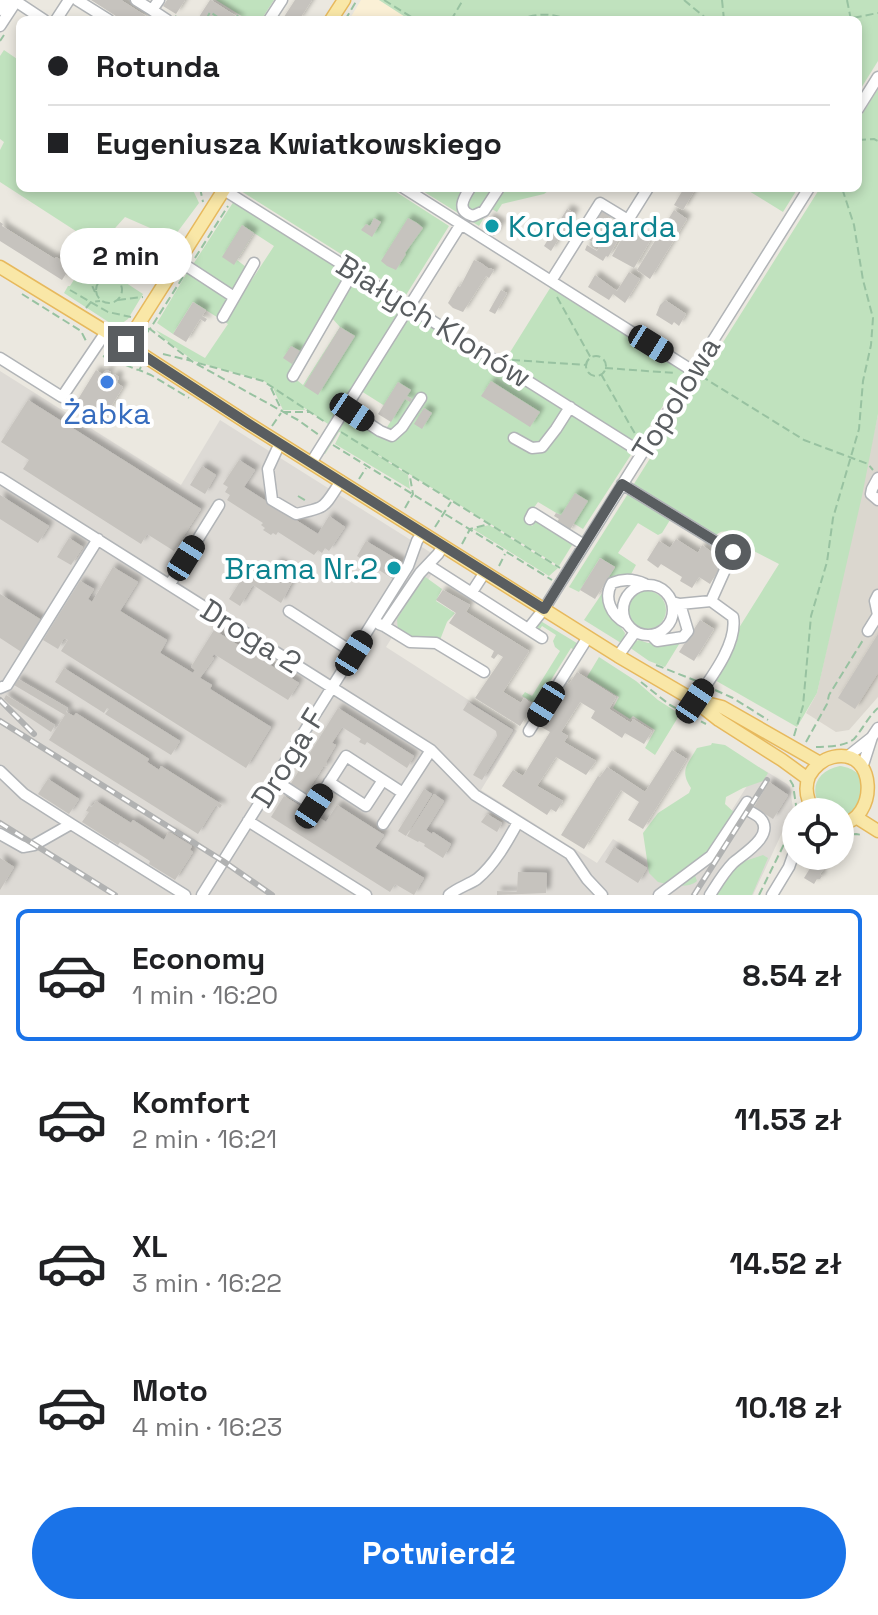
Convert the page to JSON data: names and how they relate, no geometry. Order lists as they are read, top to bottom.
{
  "streets": {
    "street": [
      "Białych Klonów",
      "Topolowa",
      "Droga 2",
      "Droga F"
    ]
  },
  "crossings": [
    ["Białych Klonów", "Topolowa"],
    ["Droga 2", "Droga F"]
  ],
  "places": ["Kordegarda", "Żabka", "Brama Nr.2"],
  "page": {
    "banner": ["Rotunda", "Eugeniusza Kwiatkowskiego"],
    "bubble": "2 min",
    "list": [
      {
        "name": "Economy",
        "note": "1 min · 16:20",
        "value": "8.54 zł"
      },
      {
        "name": "Komfort",
        "note": "2 min · 16:21",
        "value": "11.53 zł"
      },
      {
        "name": "XL",
        "note": "3 min · 16:22",
        "value": "14.52 zł"
      },
      {
        "name": "Moto",
        "note": "4 min · 16:23",
        "value": "10.18 zł"
      }
    ],
    "buttons": "Potwierdź"
  }
}
